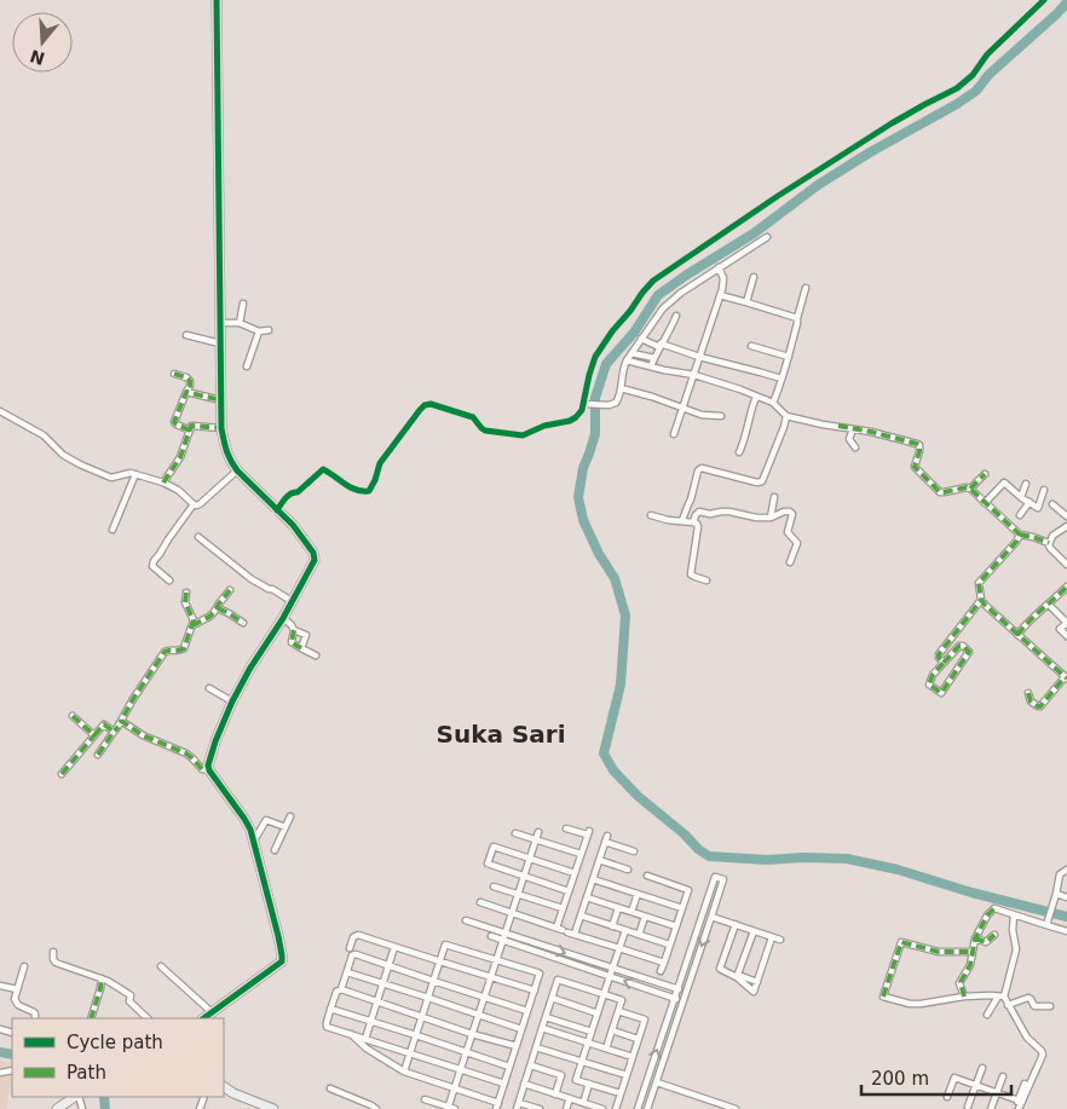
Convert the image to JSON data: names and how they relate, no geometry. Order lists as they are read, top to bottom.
{
  "districts": ["Suka Sari"],
  "legend": ["Cycle path", "Path"],
  "scale_bar": "200 m",
  "north": "bottom"
}
